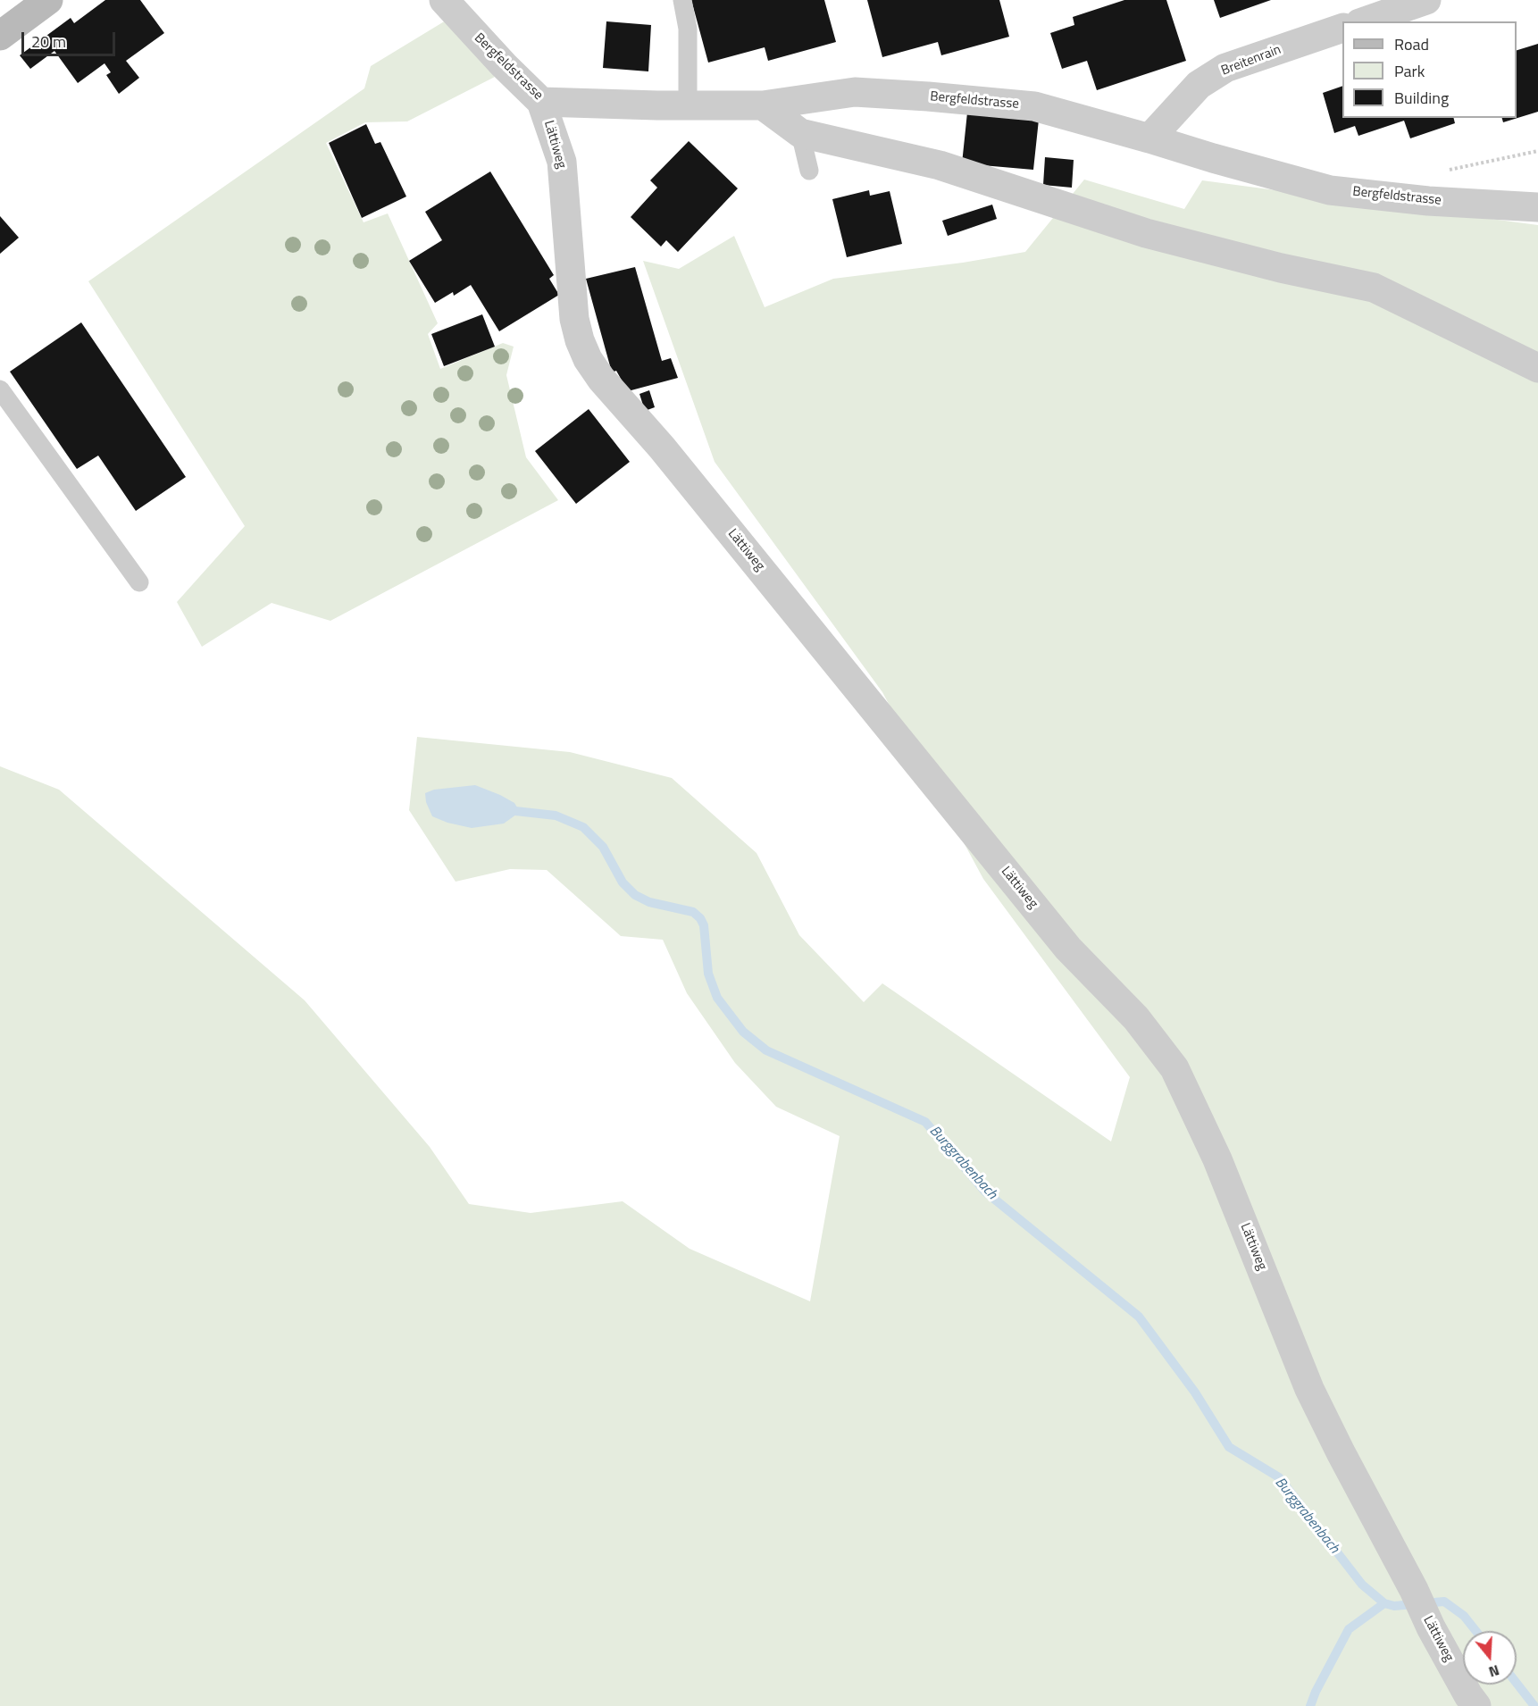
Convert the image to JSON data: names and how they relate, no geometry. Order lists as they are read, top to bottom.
{
  "streets": {
    "street": ["Breitenrain", "Bergfeldstrasse", "Lättiweg"]
  },
  "crossings": [
    ["Breitenrain", "Bergfeldstrasse"],
    ["Bergfeldstrasse", "Lättiweg"]
  ],
  "water": ["Burggrabenbach"],
  "legend": ["Road", "Park", "Building"],
  "scale_bar": "20 m",
  "north": "bottom"
}
